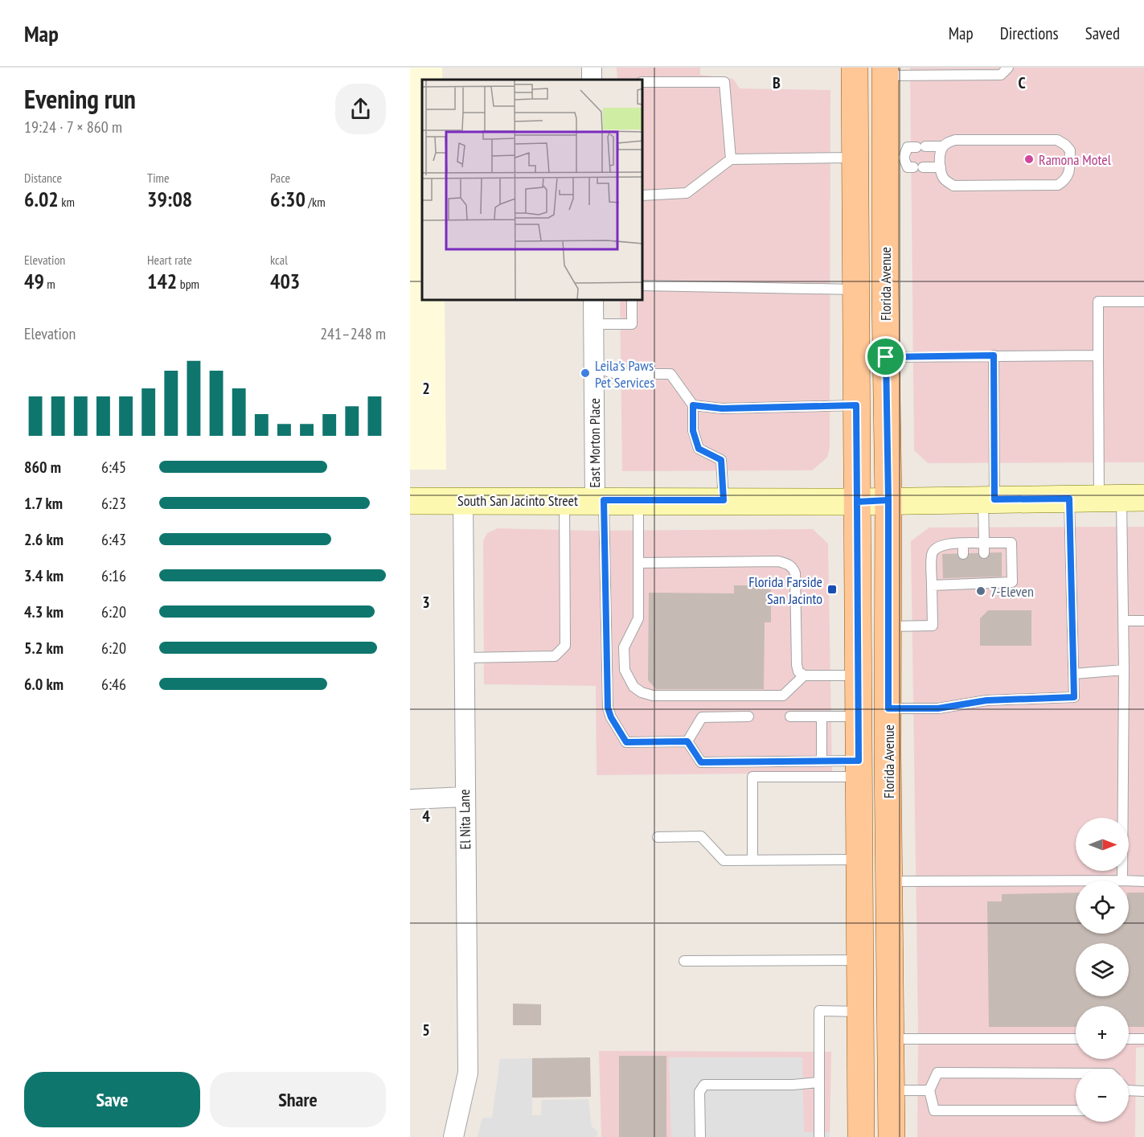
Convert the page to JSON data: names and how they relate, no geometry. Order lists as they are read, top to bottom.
{
  "streets": {
    "main road": ["Florida Avenue", "South San Jacinto Street"],
    "street": ["East Morton Place", "El Nita Lane"]
  },
  "crossings": [
    ["Florida Avenue", "South San Jacinto Street"],
    ["East Morton Place", "South San Jacinto Street"],
    ["South San Jacinto Street", "El Nita Lane"]
  ],
  "places": {
    "other": ["Ramona Motel", "Leila's Paws Pet Services", "7-Eleven"],
    "transit": ["Florida Farside San Jacinto"]
  },
  "north": "right",
  "page": {
    "header": "Map",
    "nav": ["Map", "Directions", "Saved"],
    "heading": ["Evening run", "19:24 · 7 × 860 m"],
    "stats": [
      ["Distance", "6.02 km"],
      ["Time", "39:08"],
      ["Pace", "6:30 /km"],
      ["Elevation", "49 m"],
      ["Heart rate", "142 bpm"],
      ["kcal", "403"]
    ],
    "chart": ["Elevation", "241–248 m"],
    "list": [
      {
        "name": "860 m",
        "note": "6:45"
      },
      {
        "name": "1.7 km",
        "note": "6:23"
      },
      {
        "name": "2.6 km",
        "note": "6:43"
      },
      {
        "name": "3.4 km",
        "note": "6:16"
      },
      {
        "name": "4.3 km",
        "note": "6:20"
      },
      {
        "name": "5.2 km",
        "note": "6:20"
      },
      {
        "name": "6.0 km",
        "note": "6:46"
      }
    ],
    "map_buttons": ["+", "−"],
    "buttons": ["Save", "Share"]
  },
  "grid": {
    "columns": ["B", "C"],
    "rows": [
      "2",
      "3",
      "4",
      "5"
    ]
  }
}
